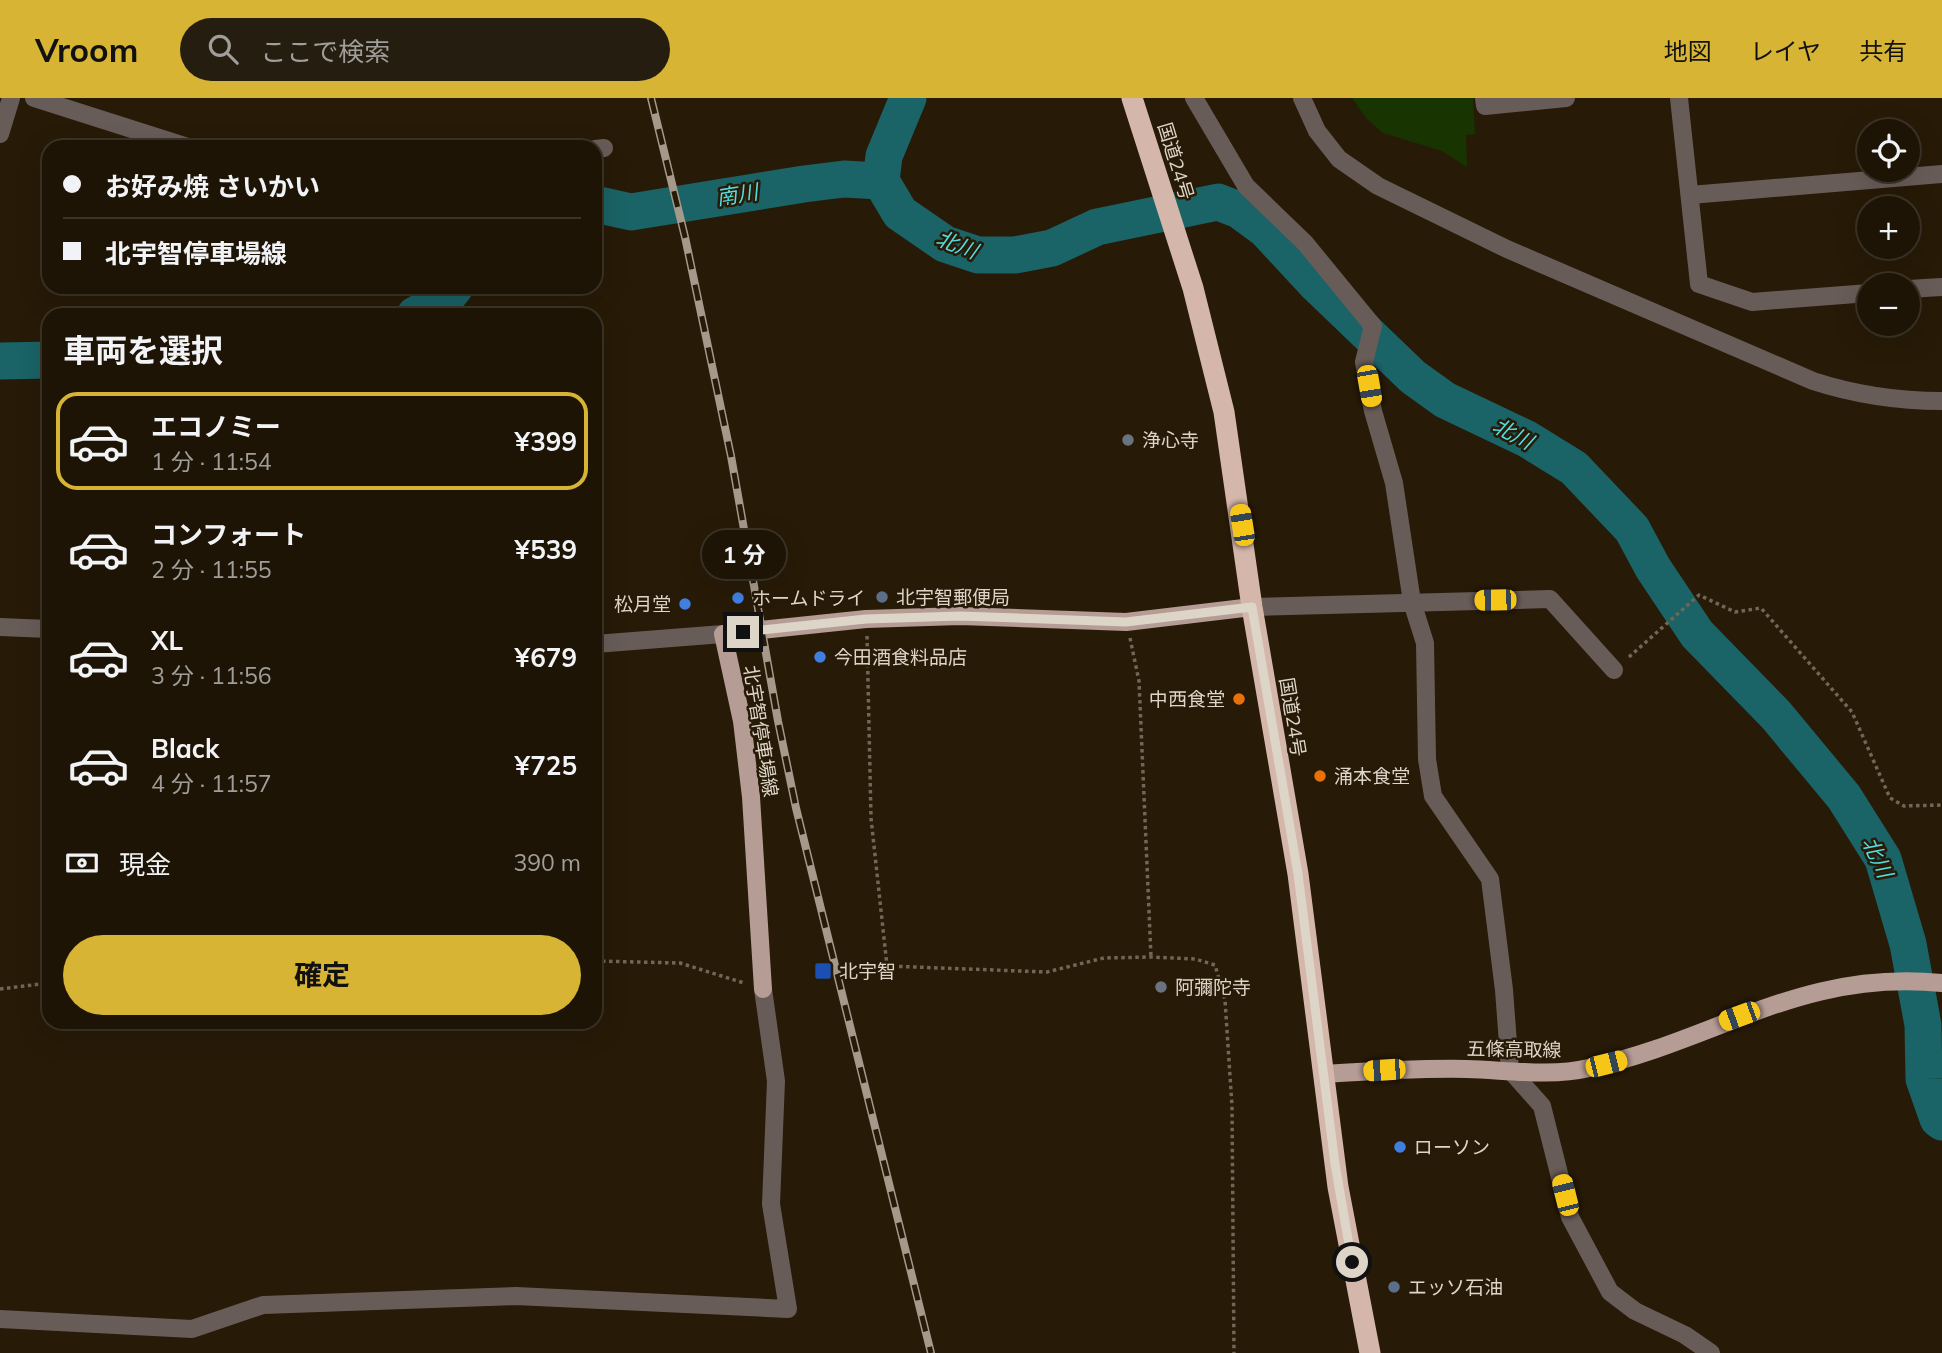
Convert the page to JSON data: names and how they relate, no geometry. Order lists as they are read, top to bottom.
{
  "streets": {
    "highway": ["国道24号"],
    "main road": ["北宇智停車場線", "五條高取線"]
  },
  "crossings": [
    ["国道24号", "五條高取線"]
  ],
  "water": ["南川", "北川"],
  "places": {
    "other": [
      "浄心寺",
      "北宇智郵便局",
      "ホームドライ",
      "松月堂",
      "今田酒食料品店",
      "中西食堂",
      "涌本食堂",
      "阿彌陀寺",
      "ローソン",
      "エッソ石油"
    ],
    "transit": ["北宇智"]
  },
  "page": {
    "header": "Vroom",
    "search": "ここで検索",
    "nav": ["地図", "レイヤ", "共有"],
    "map_buttons": ["+", "−"],
    "banner": ["お好み焼 さいかい", "北宇智停車場線"],
    "heading": "車両を選択",
    "list": [
      {
        "name": "エコノミー",
        "note": "1 分 · 11:54",
        "value": "¥399"
      },
      {
        "name": "コンフォート",
        "note": "2 分 · 11:55",
        "value": "¥539"
      },
      {
        "name": "XL",
        "note": "3 分 · 11:56",
        "value": "¥679"
      },
      {
        "name": "Black",
        "note": "4 分 · 11:57",
        "value": "¥725"
      }
    ],
    "bubble": "1 分",
    "pay": ["現金", "390 m"],
    "buttons": "確定"
  }
}
